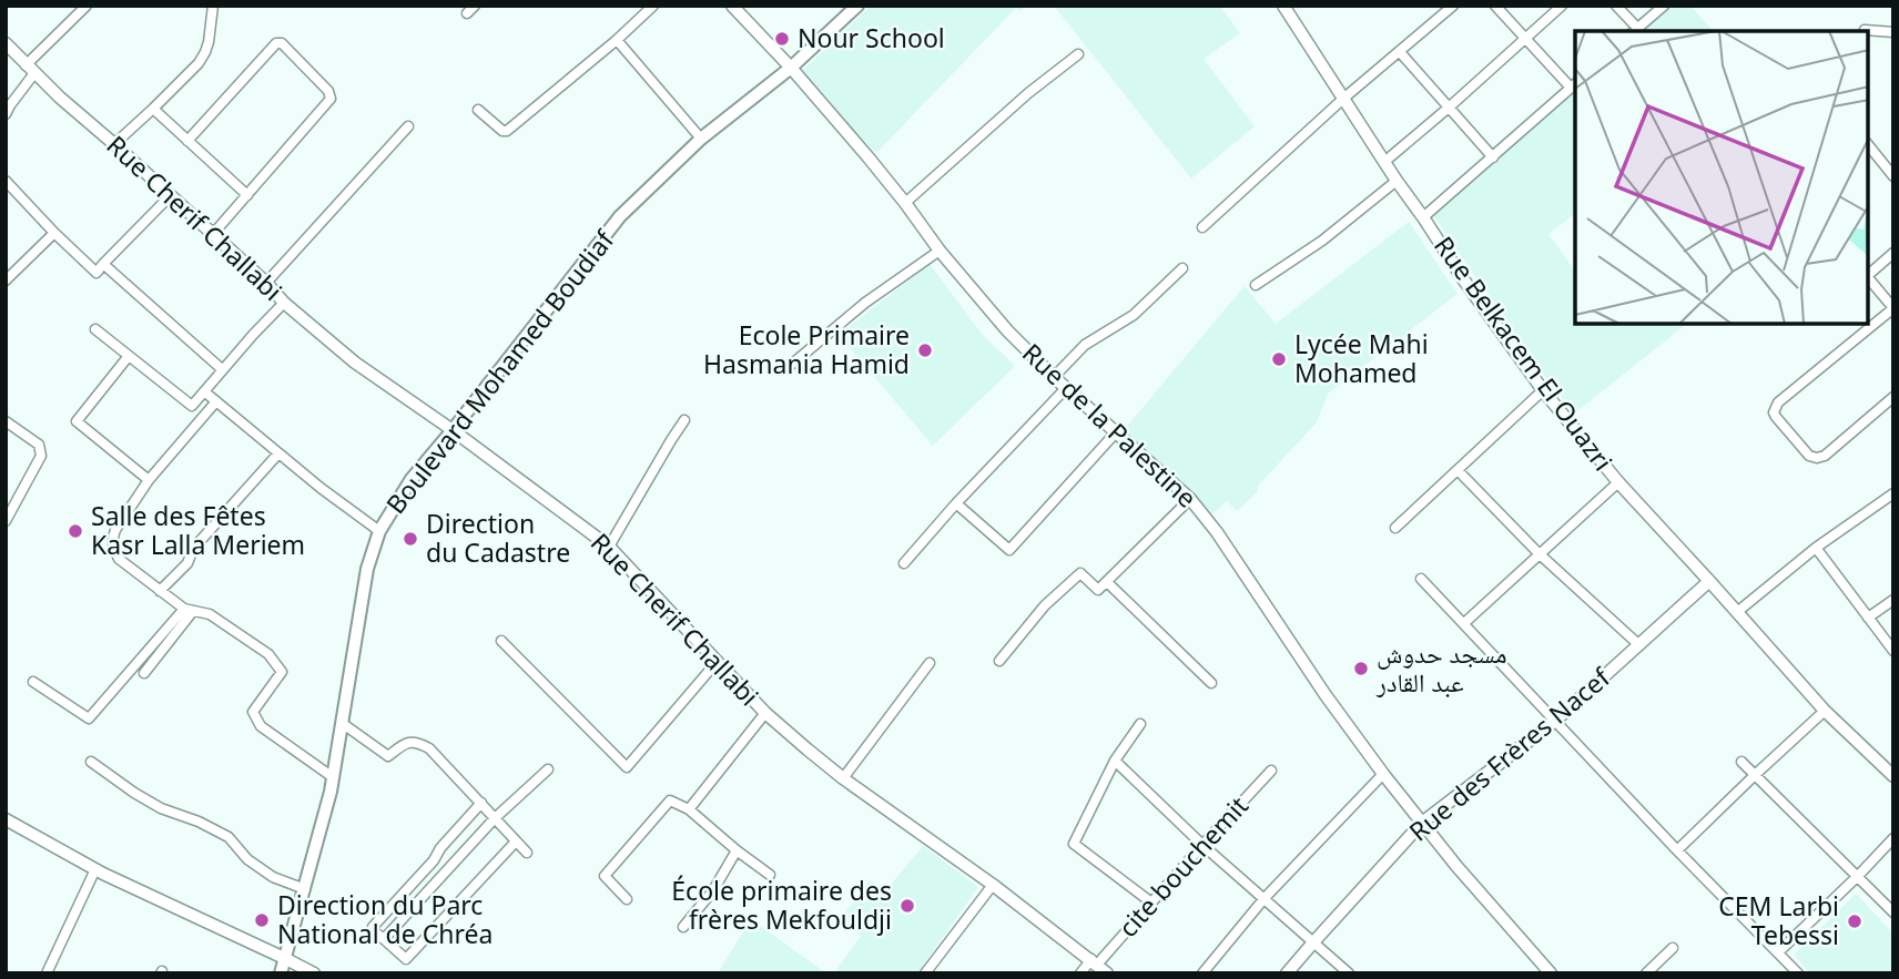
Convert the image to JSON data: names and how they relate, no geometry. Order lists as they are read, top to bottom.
{
  "streets": {
    "main road": ["Boulevard Mohamed Boudiaf"],
    "street": [
      "Rue Cherif Challabi",
      "Rue Belkacem El Ouazri",
      "Rue de la Palestine",
      "Rue des Frères Nacef",
      "cite bouchemit"
    ]
  },
  "crossings": [
    ["Rue Cherif Challabi", "Boulevard Mohamed Boudiaf"],
    ["Rue Cherif Challabi", "cite bouchemit"],
    ["Rue Belkacem El Ouazri", "Rue des Frères Nacef"],
    ["Boulevard Mohamed Boudiaf", "Rue de la Palestine"],
    ["Rue de la Palestine", "Rue des Frères Nacef"]
  ],
  "places": [
    "Nour School",
    "Ecole Primaire Hasmania Hamid",
    "Lycée Mahi Mohamed",
    "Salle des Fêtes Kasr Lalla Meriem",
    "Direction du Cadastre",
    "مسجد حدوش عبد القادر",
    "École primaire des frères Mekfouldji",
    "Direction du Parc National de Chréa",
    "CEM Larbi Tebessi"
  ]
}
